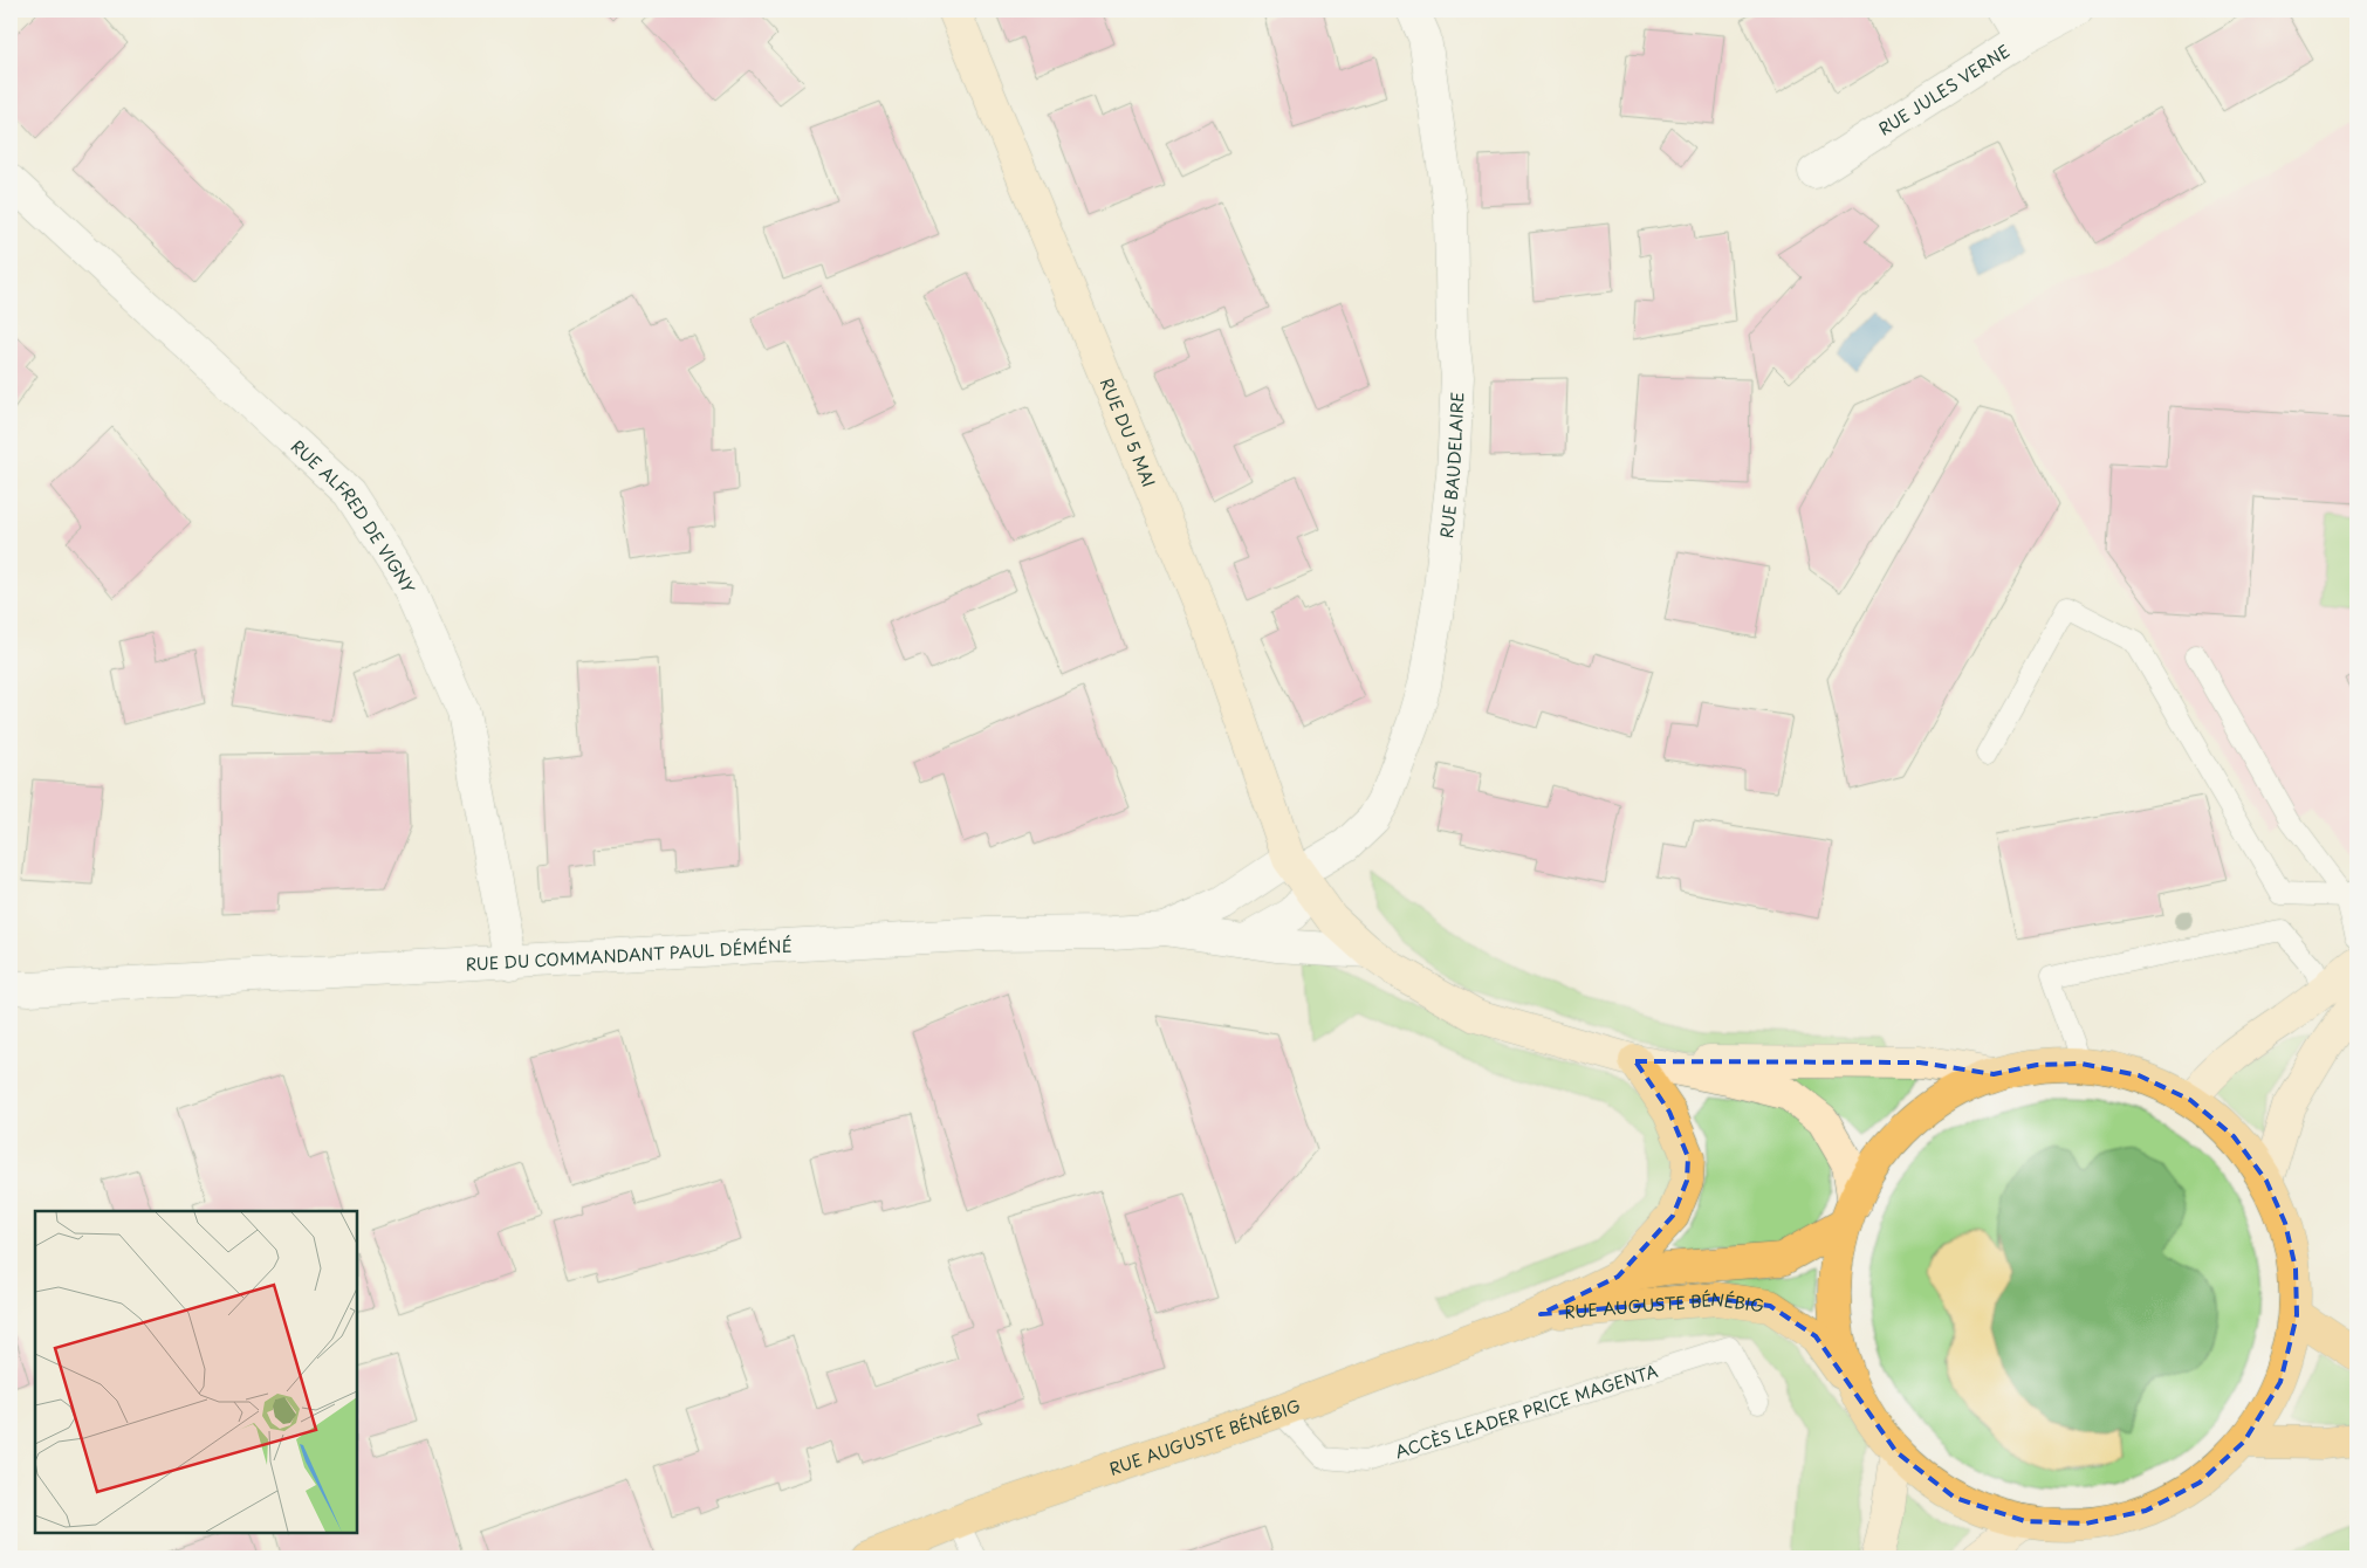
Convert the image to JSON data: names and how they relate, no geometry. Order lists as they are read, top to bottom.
{
  "streets": {
    "main road": ["RUE DU 5 MAI", "RUE AUGUSTE BÉNÉBIG"],
    "street": [
      "RUE JULES VERNE",
      "RUE BAUDELAIRE",
      "RUE ALFRED DE VIGNY",
      "RUE DU COMMANDANT PAUL DÉMÉNÉ"
    ],
    "lane": ["ACCÈS LEADER PRICE MAGENTA"]
  },
  "crossings": [
    ["RUE DU 5 MAI", "RUE BAUDELAIRE"],
    ["RUE BAUDELAIRE", "RUE DU COMMANDANT PAUL DÉMÉNÉ"],
    ["RUE ALFRED DE VIGNY", "RUE DU COMMANDANT PAUL DÉMÉNÉ"],
    ["RUE AUGUSTE BÉNÉBIG", "ACCÈS LEADER PRICE MAGENTA"]
  ]
}
